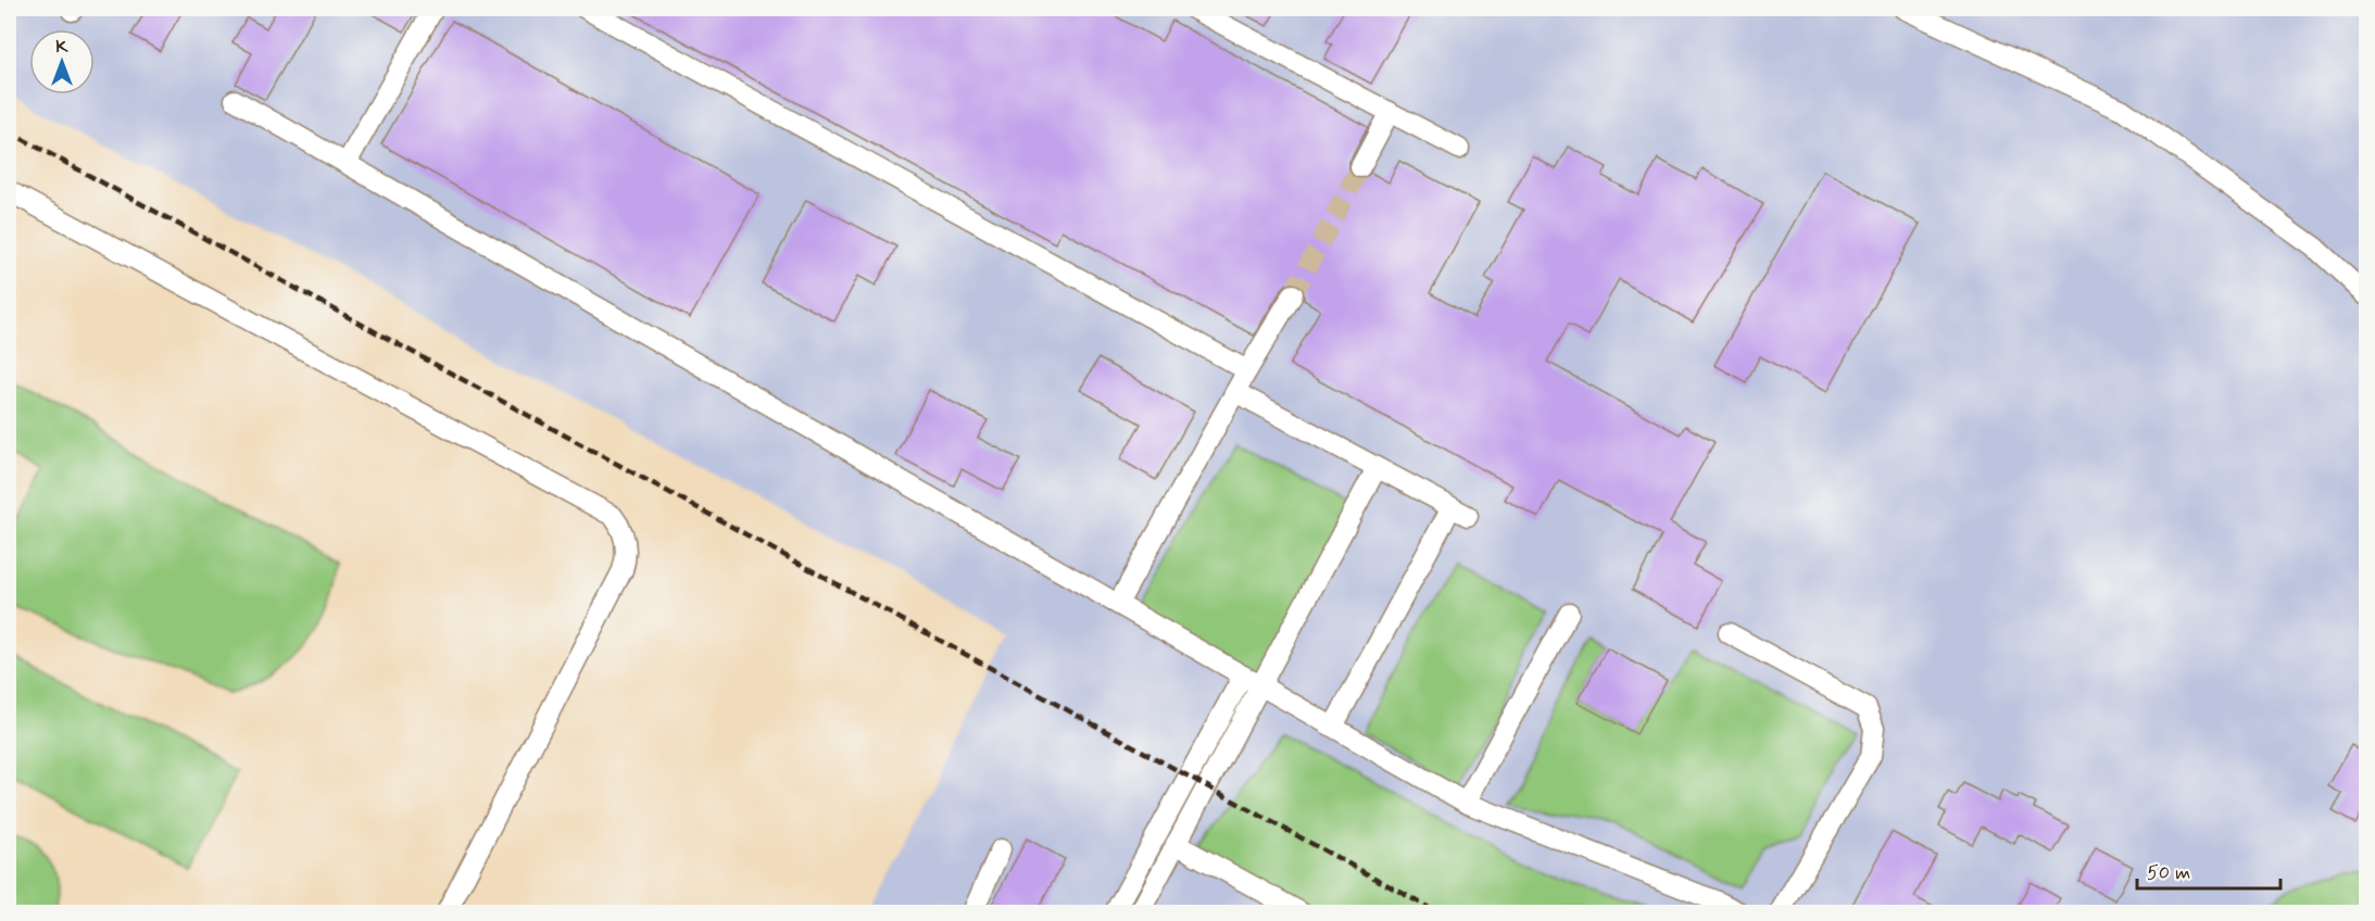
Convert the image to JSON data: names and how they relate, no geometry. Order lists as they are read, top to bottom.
{
  "scale_bar": "50 m",
  "north": "top"
}
